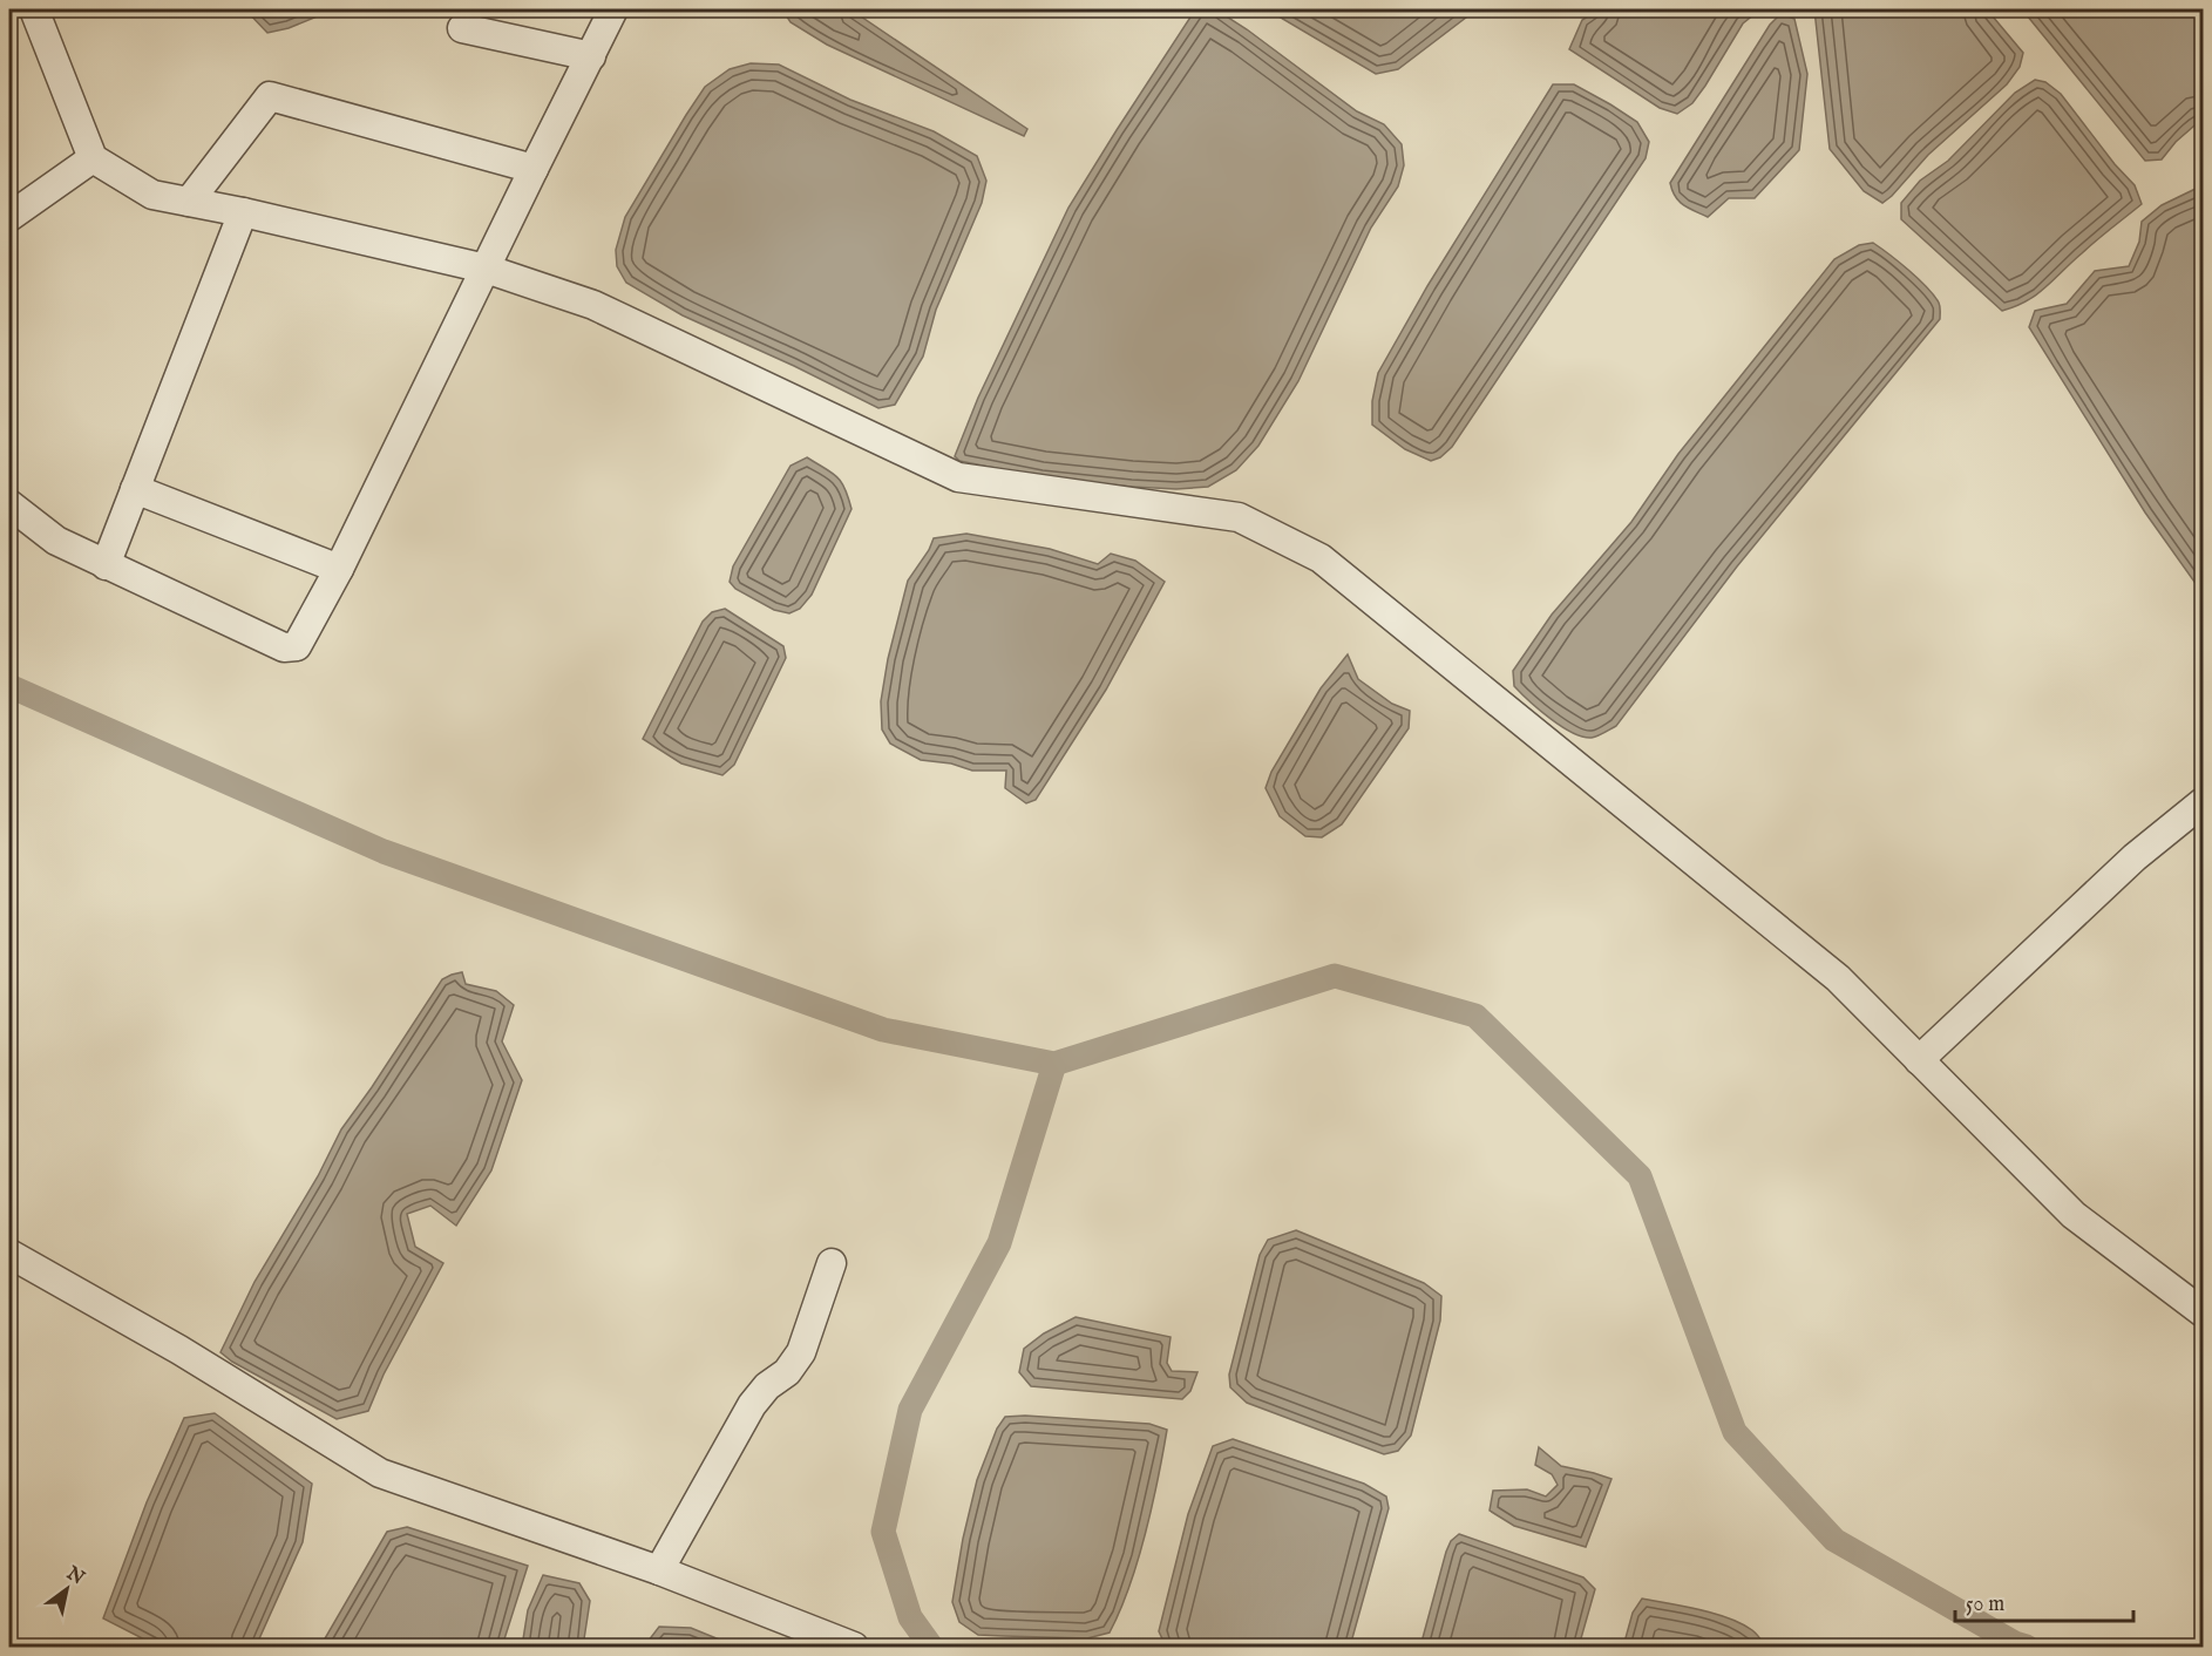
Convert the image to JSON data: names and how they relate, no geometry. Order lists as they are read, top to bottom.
{
  "scale_bar": "50 m",
  "north": "top right"
}
